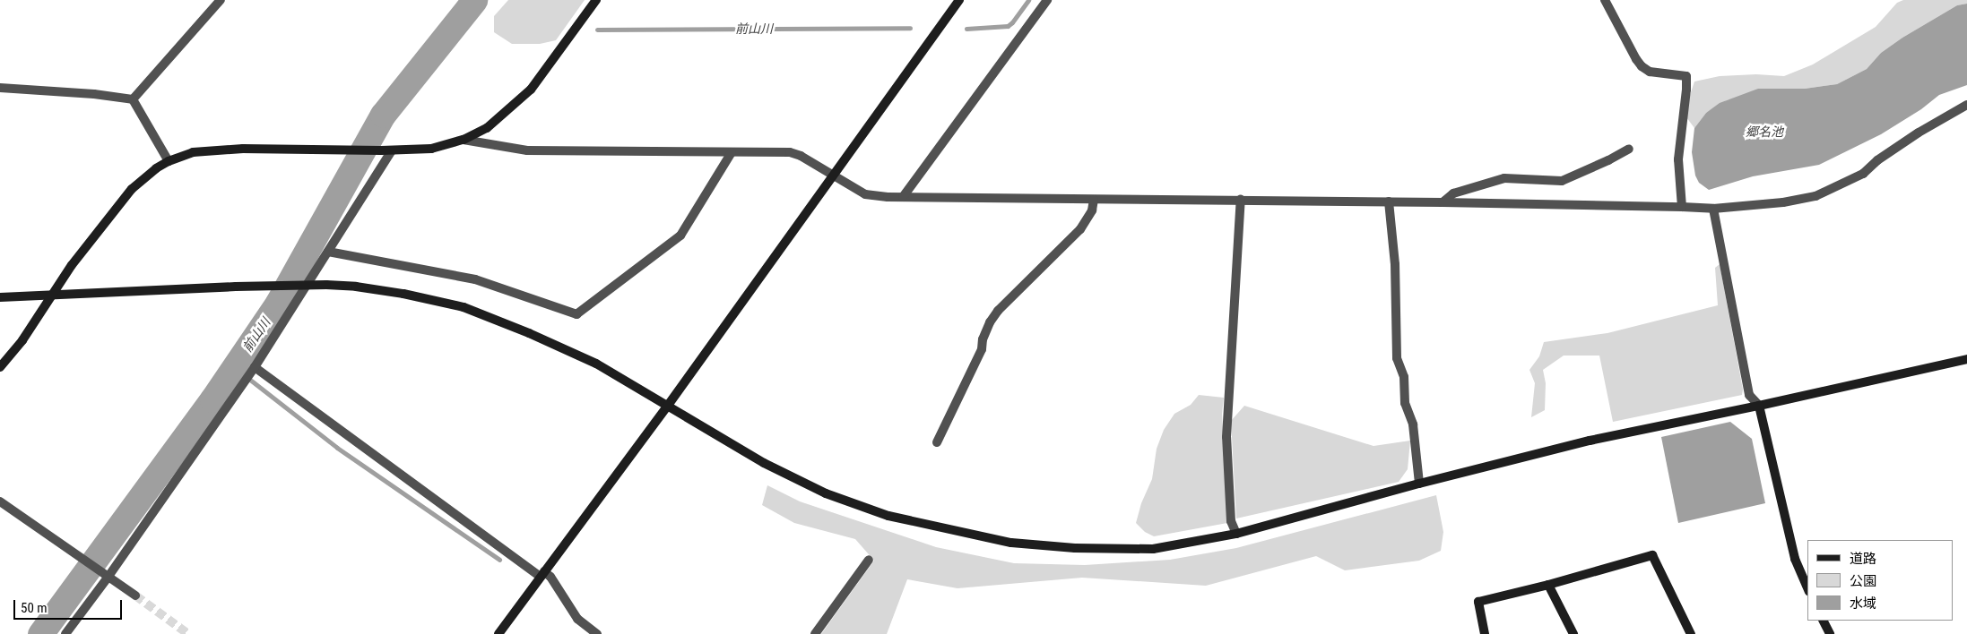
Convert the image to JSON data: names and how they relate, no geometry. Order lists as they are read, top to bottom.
{
  "water": ["前山川", "郷名池"],
  "legend": ["道路", "公園", "水域"],
  "scale_bar": "50 m"
}
